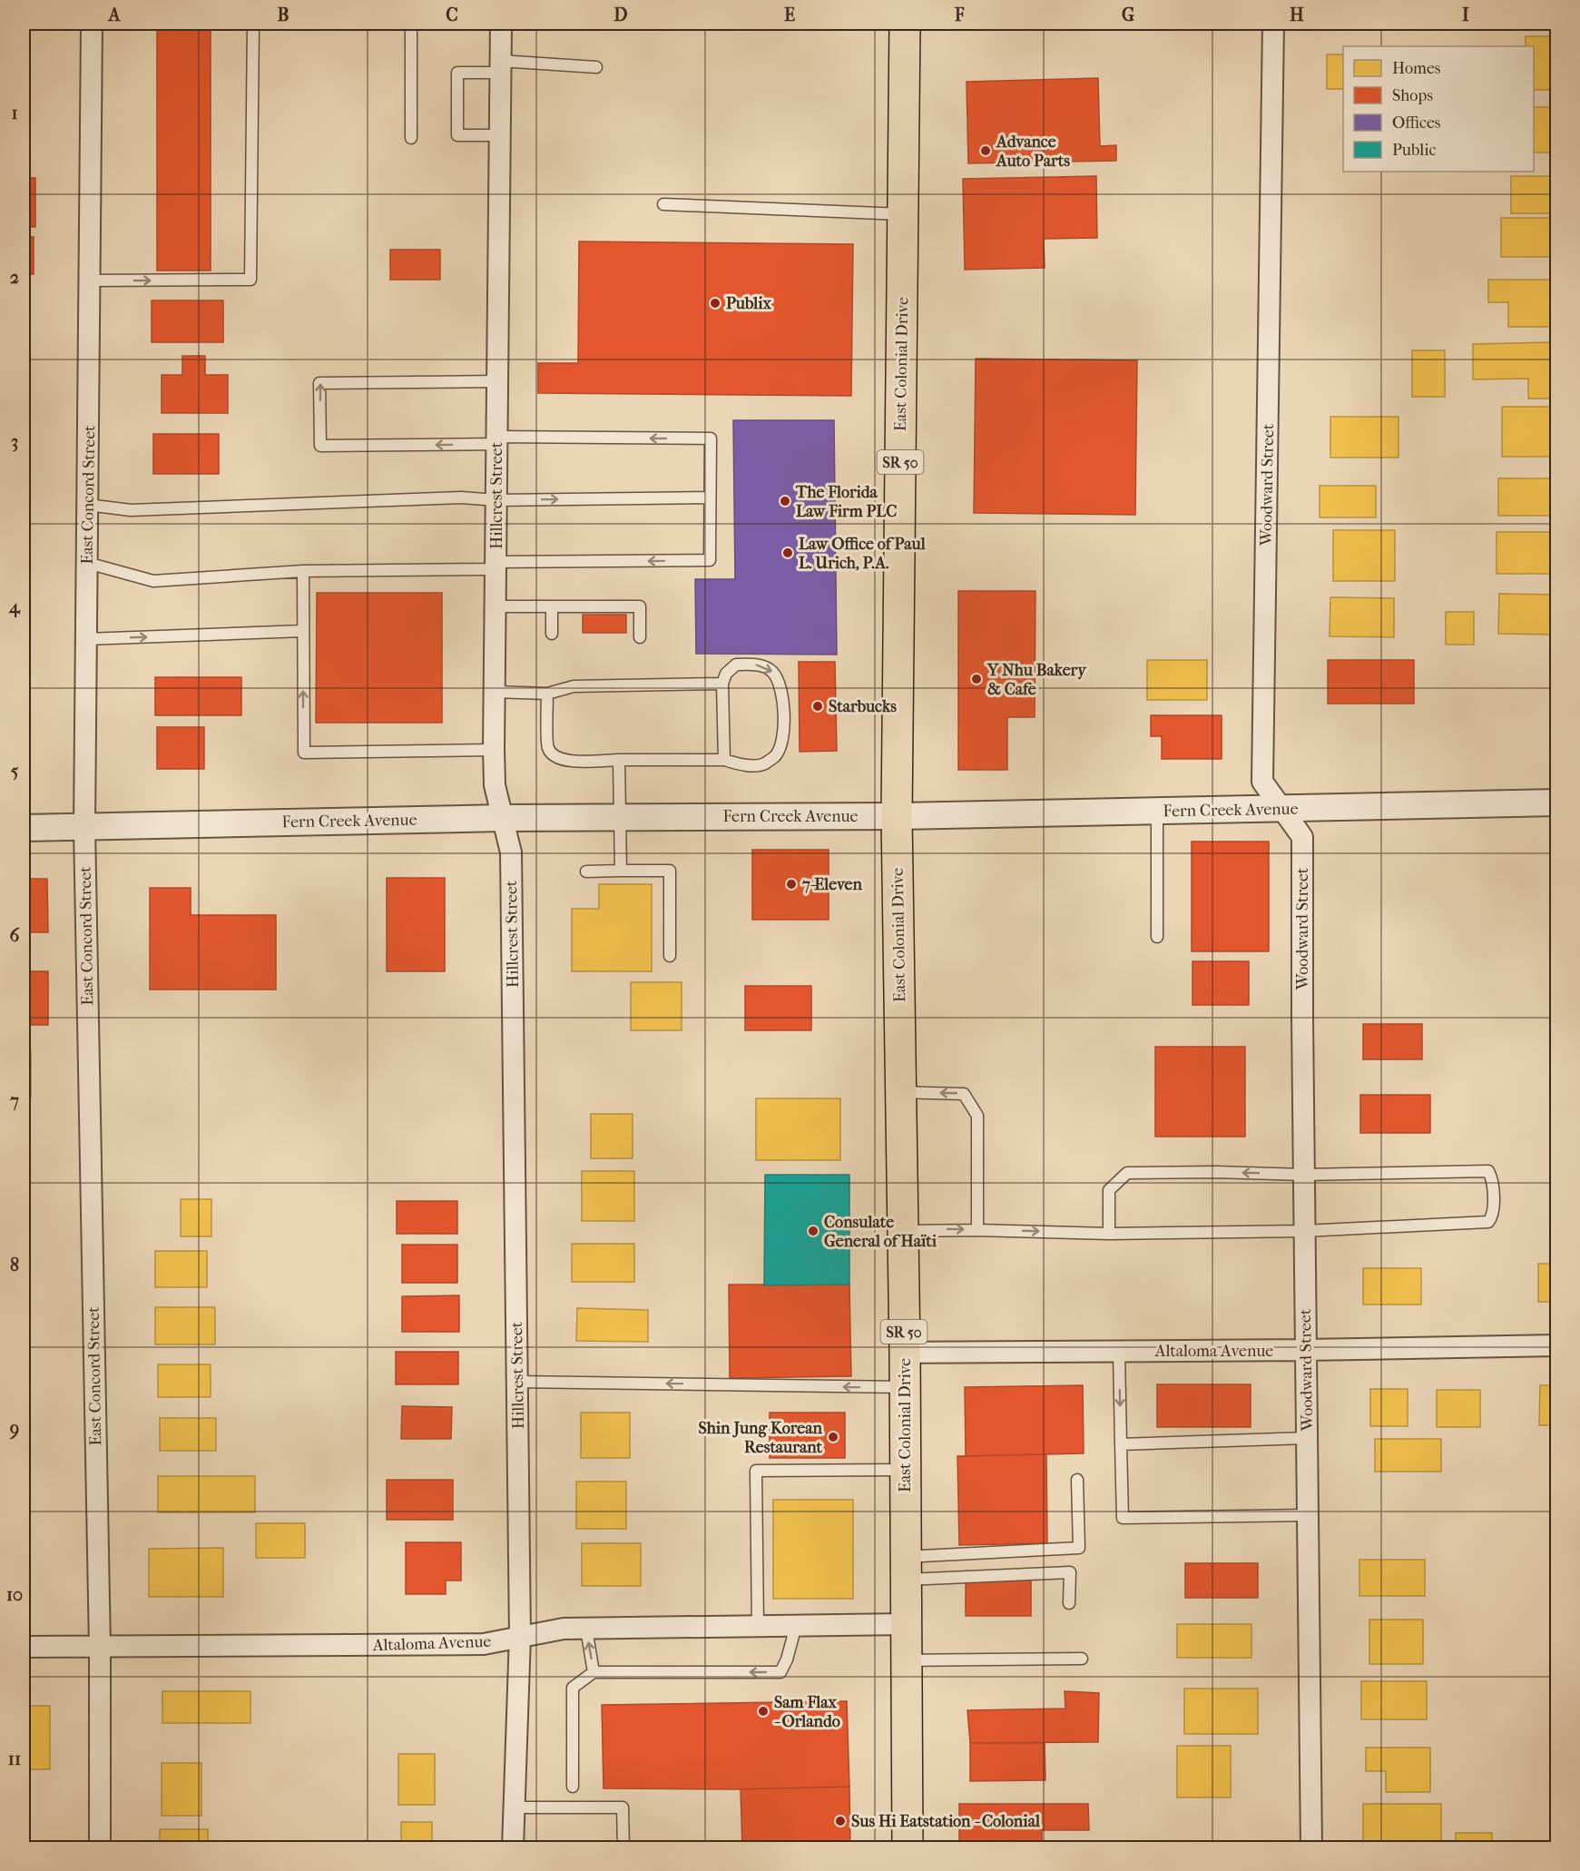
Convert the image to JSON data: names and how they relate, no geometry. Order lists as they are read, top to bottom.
{
  "streets": {
    "highway": ["East Colonial Drive", "SR 50"],
    "street": [
      "Woodward Street",
      "East Concord Street",
      "Hillcrest Street",
      "Fern Creek Avenue",
      "Altaloma Avenue"
    ]
  },
  "crossings": [
    ["East Colonial Drive", "Fern Creek Avenue"],
    ["East Colonial Drive", "Altaloma Avenue"],
    ["Woodward Street", "Fern Creek Avenue"],
    ["Woodward Street", "Altaloma Avenue"],
    ["East Concord Street", "Fern Creek Avenue"],
    ["East Concord Street", "Altaloma Avenue"],
    ["Hillcrest Street", "Fern Creek Avenue"],
    ["Hillcrest Street", "Altaloma Avenue"]
  ],
  "places": [
    "Advance Auto Parts",
    "Publix",
    "The Florida Law Firm PLC",
    "Law Office of Paul L. Urich, P.A.",
    "Y Nhu Bakery & Cafe",
    "Starbucks",
    "7-Eleven",
    "Consulate General of Haïti",
    "Shin Jung Korean Restaurant",
    "Sam Flax - Orlando",
    "Sus Hi Eatstation - Colonial"
  ],
  "legend": [
    "Homes",
    "Shops",
    "Offices",
    "Public"
  ],
  "grid": {
    "columns": [
      "A",
      "B",
      "C",
      "D",
      "E",
      "F",
      "G",
      "H",
      "I"
    ],
    "rows": [
      "1",
      "2",
      "3",
      "4",
      "5",
      "6",
      "7",
      "8",
      "9",
      "10",
      "11"
    ]
  }
}
